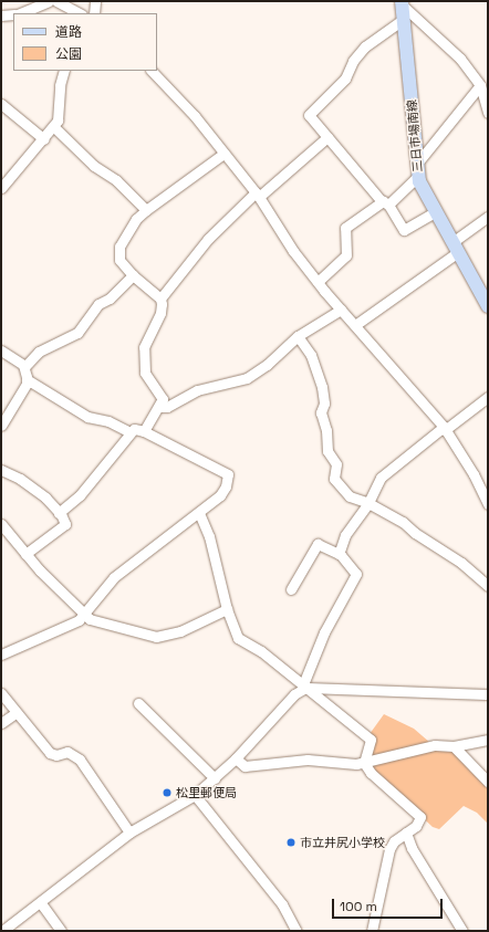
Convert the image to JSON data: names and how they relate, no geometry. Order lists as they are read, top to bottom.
{
  "streets": {
    "main road": ["三日市場南線"]
  },
  "places": ["松里郵便局", "市立井尻小学校"],
  "legend": ["道路", "公園"],
  "scale_bar": "100 m"
}
